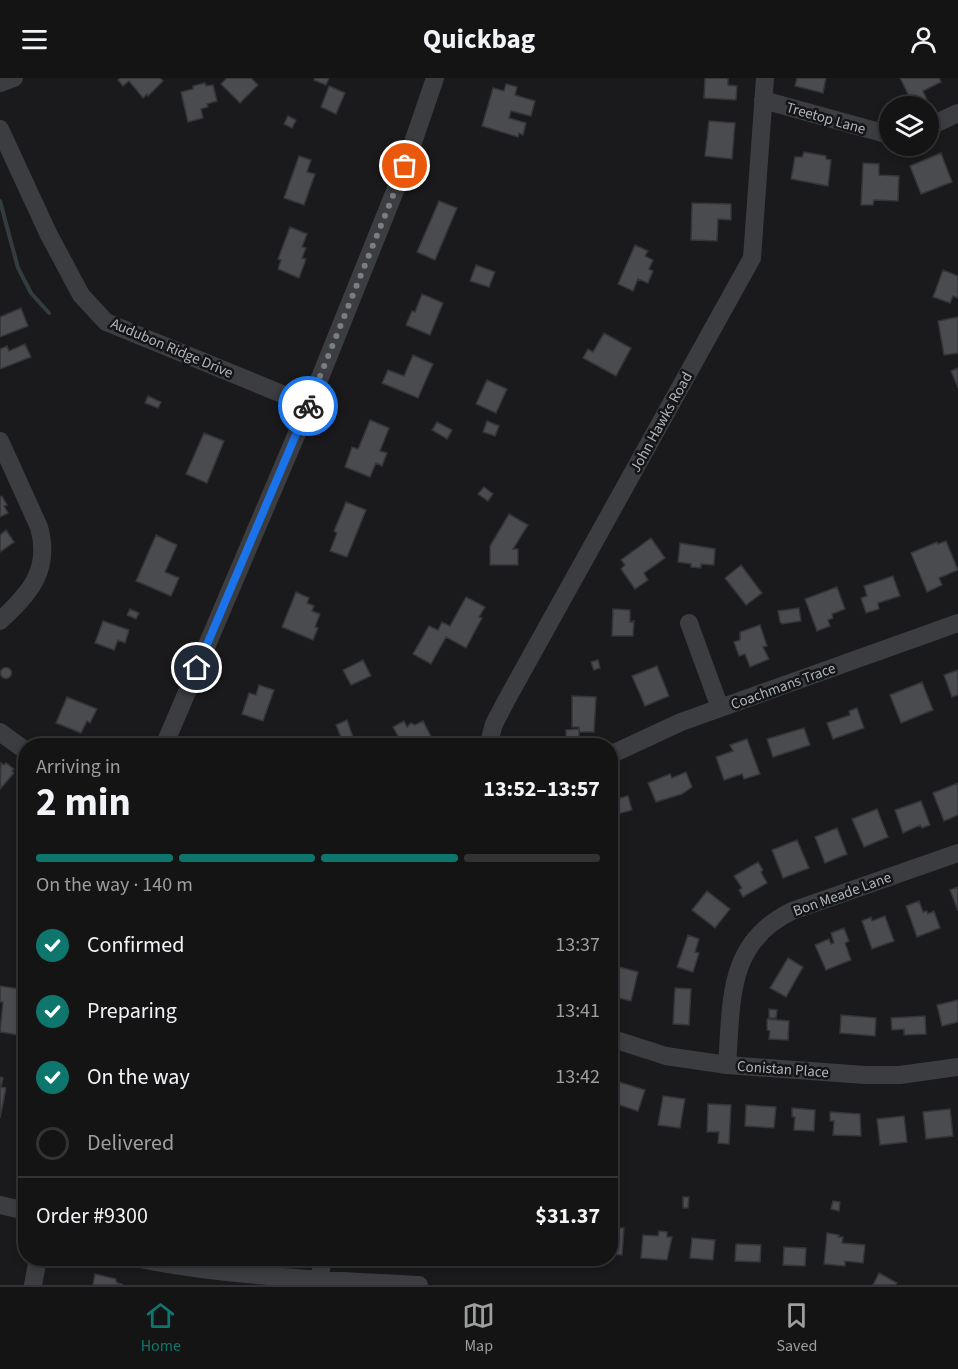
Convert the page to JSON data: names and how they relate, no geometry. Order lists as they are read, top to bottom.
{
  "streets": {
    "street": [
      "Treetop Lane",
      "Audubon Ridge Drive",
      "John Hawks Road",
      "Coachmans Trace",
      "Bon Meade Lane",
      "Conistan Place"
    ]
  },
  "crossings": [
    ["Treetop Lane", "John Hawks Road"],
    ["Bon Meade Lane", "Conistan Place"]
  ],
  "page": {
    "header": "Quickbag",
    "heading": ["2 min", "Arriving in", "13:52–13:57"],
    "panel": ["Order #9300", "$31.37"],
    "bar": "On the way · 140 m",
    "list": [
      ["Confirmed", "13:37"],
      ["Preparing", "13:41"],
      ["On the way", "13:42"],
      "Delivered"
    ],
    "tabs": ["Home", "Map", "Saved"]
  }
}
